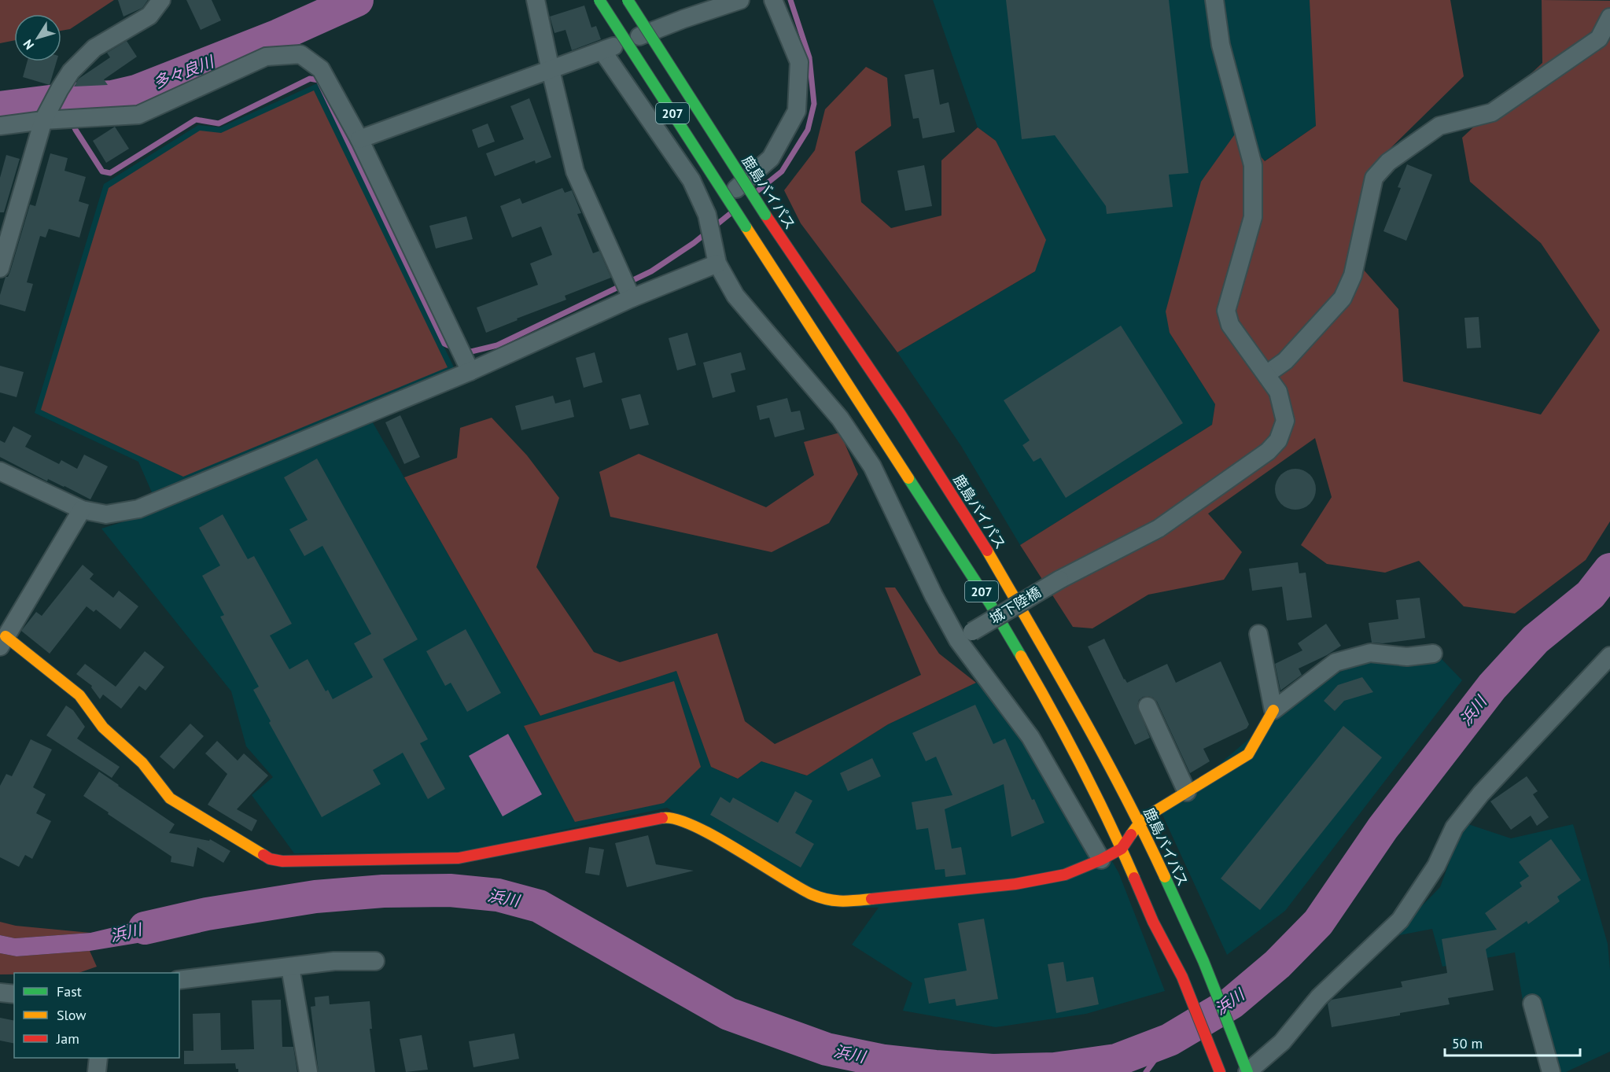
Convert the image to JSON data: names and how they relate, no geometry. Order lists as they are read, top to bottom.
{
  "streets": {
    "main road": ["207", "鹿島バイパス"],
    "street": ["城下陸橋"]
  },
  "water": ["多々良川", "浜川"],
  "legend": ["Fast", "Slow", "Jam"],
  "scale_bar": "50 m",
  "north": "bottom left"
}
